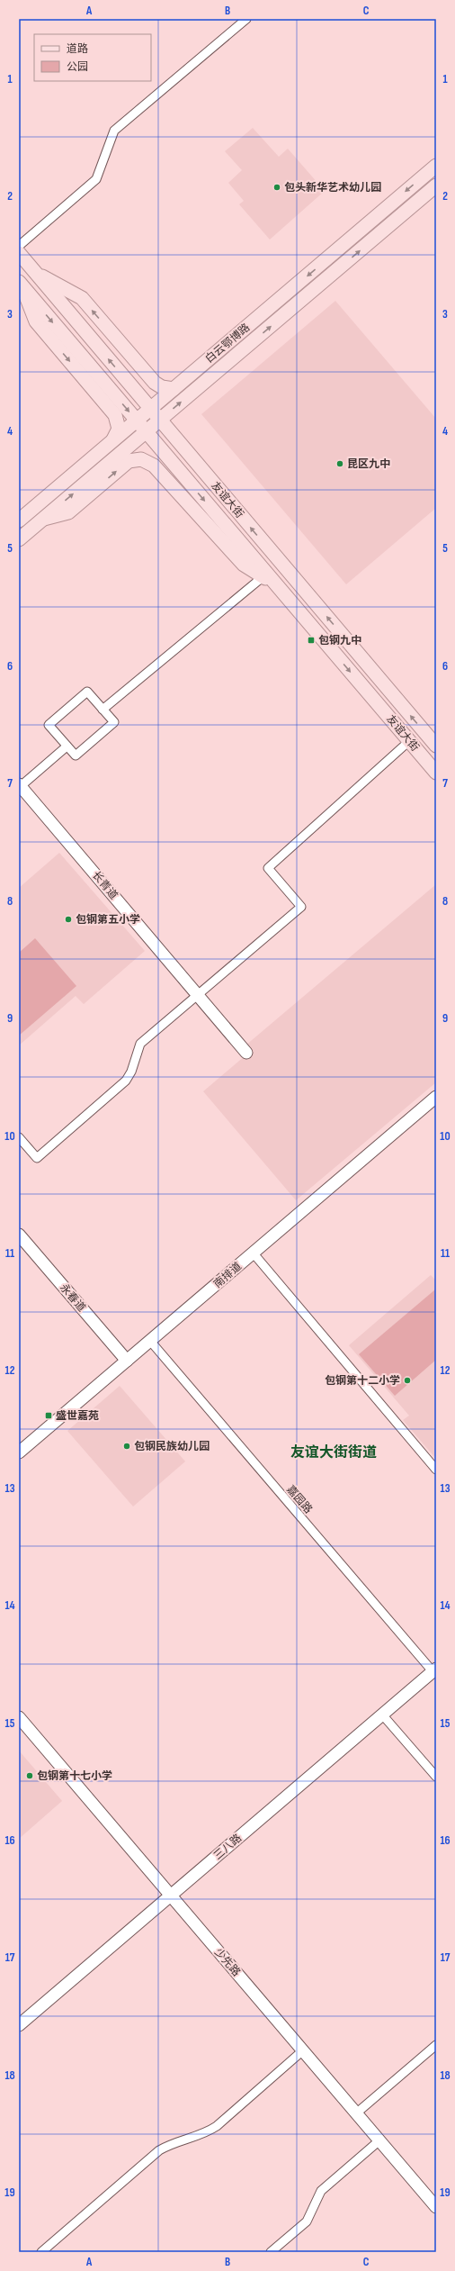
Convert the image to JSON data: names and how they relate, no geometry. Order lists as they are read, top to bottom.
{
  "streets": {
    "main road": [
      "白云鄂博路",
      "友谊大街",
      "长青道",
      "南排道",
      "永春道",
      "三八路",
      "少先路"
    ],
    "street": ["嘉园路"]
  },
  "crossings": [
    ["白云鄂博路", "友谊大街"],
    ["南排道", "永春道"],
    ["南排道", "嘉园路"],
    ["嘉园路", "三八路"],
    ["三八路", "少先路"]
  ],
  "districts": ["友谊大街街道"],
  "places": {
    "other": [
      "包头新华艺术幼儿园",
      "昆区九中",
      "包钢第五小学",
      "包钢第十二小学",
      "包钢民族幼儿园",
      "包钢第十七小学"
    ],
    "transit": ["包钢九中", "盛世嘉苑"]
  },
  "legend": ["道路", "公园"],
  "grid": {
    "columns": ["A", "B", "C"],
    "rows": [
      "1",
      "2",
      "3",
      "4",
      "5",
      "6",
      "7",
      "8",
      "9",
      "10",
      "11",
      "12",
      "13",
      "14",
      "15",
      "16",
      "17",
      "18",
      "19"
    ]
  }
}
